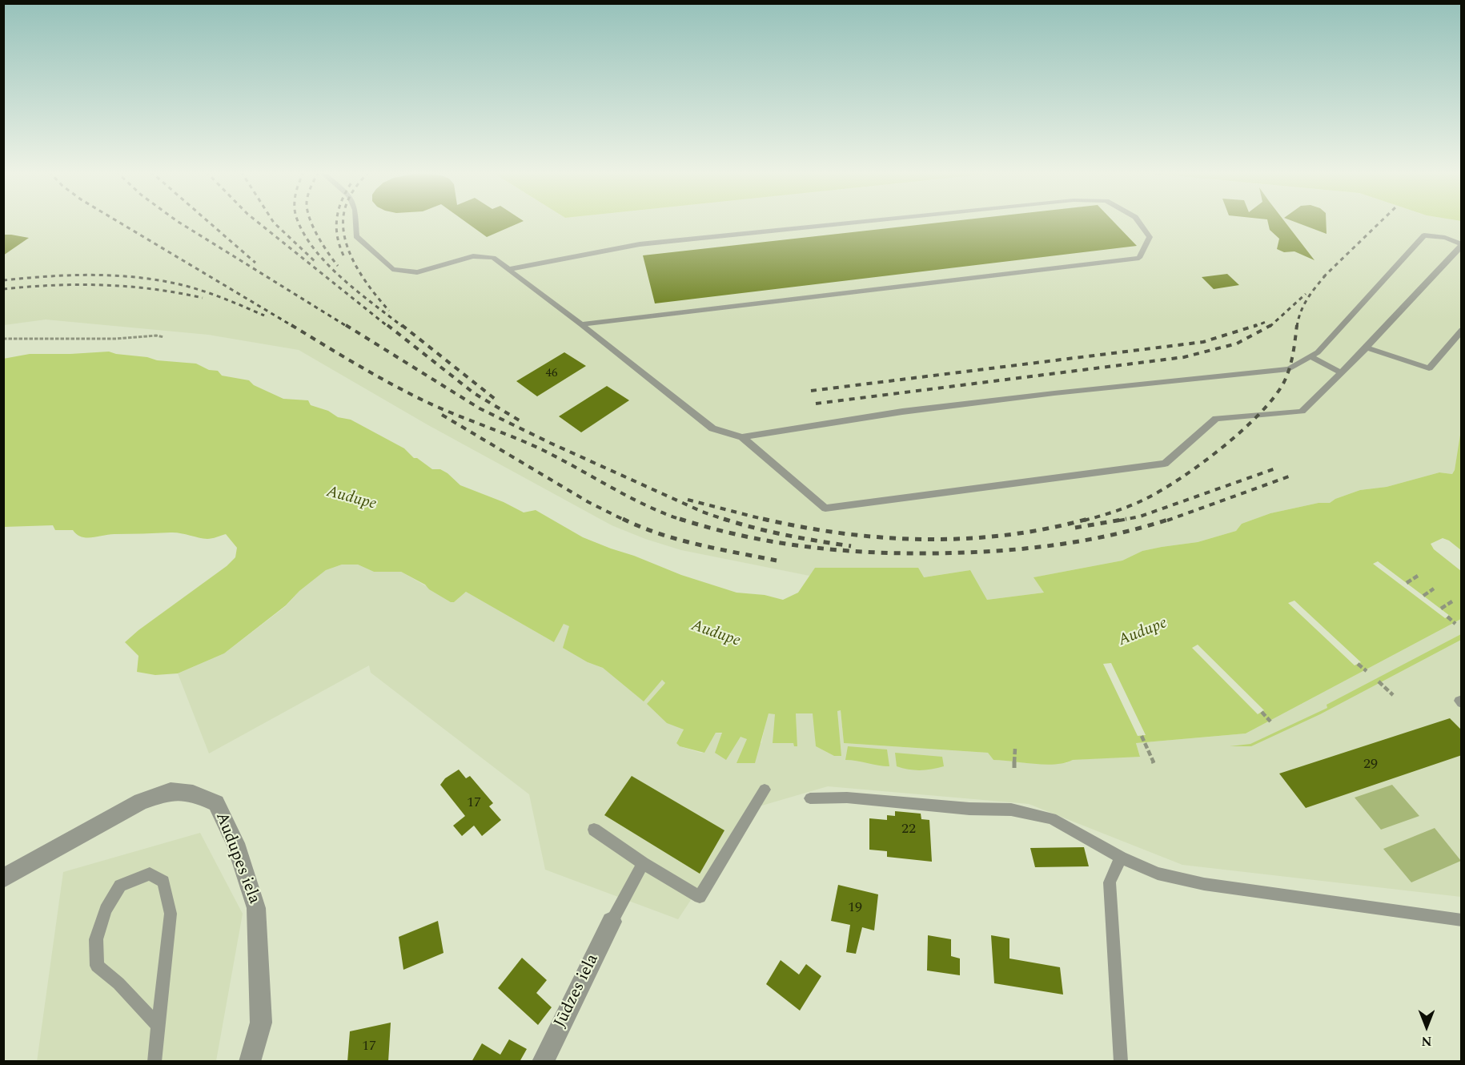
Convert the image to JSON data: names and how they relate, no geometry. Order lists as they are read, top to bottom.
{
  "streets": {
    "street": ["Audupes iela", "Jūdzes iela"]
  },
  "water": ["Audupe"],
  "house_numbers": [
    "46",
    "29",
    "17",
    "22",
    "19",
    "17"
  ],
  "north": "bottom"
}
